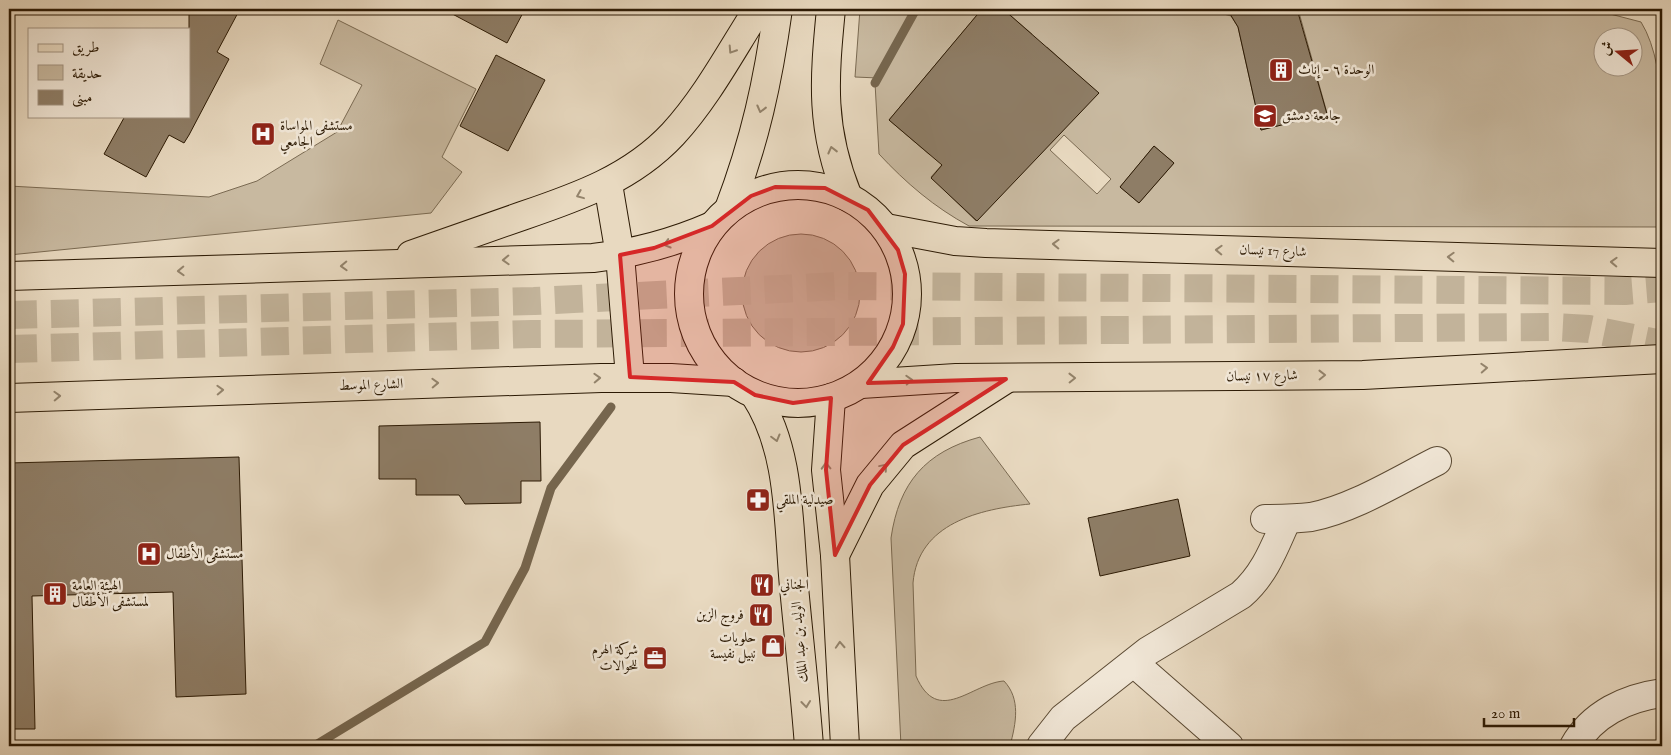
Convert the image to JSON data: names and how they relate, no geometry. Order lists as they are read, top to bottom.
{
  "streets": {
    "main road": [
      "شارع 17 نيسان",
      "شارع ١٧ نيسان",
      "الشارع الموسط",
      "الوليد بن عبد الملك"
    ]
  },
  "crossings": [
    ["شارع ١٧ نيسان", "الشارع الموسط"],
    ["الشارع الموسط", "الوليد بن عبد الملك"]
  ],
  "one_way": ["شارع 17 نيسان", "شارع ١٧ نيسان"],
  "places": {
    "building": ["الوحدة ٦ - إناث", "الهيئة العامة لمستشفى الأطفال"],
    "school or university": ["جامعة دمشق"],
    "hospital": ["مستشفى المواساة الجامعي", "مستشفى الأطفال"],
    "pharmacy": ["صيدلية الملقي"],
    "restaurant": ["الجناني", "فروج الزين"],
    "shop": ["حلويات نبيل نفيسة"],
    "office": ["شركة الهرم للحوالات"]
  },
  "legend": ["طريق", "حديقة", "مبنى"],
  "scale_bar": "20 m",
  "north": "left"
}
